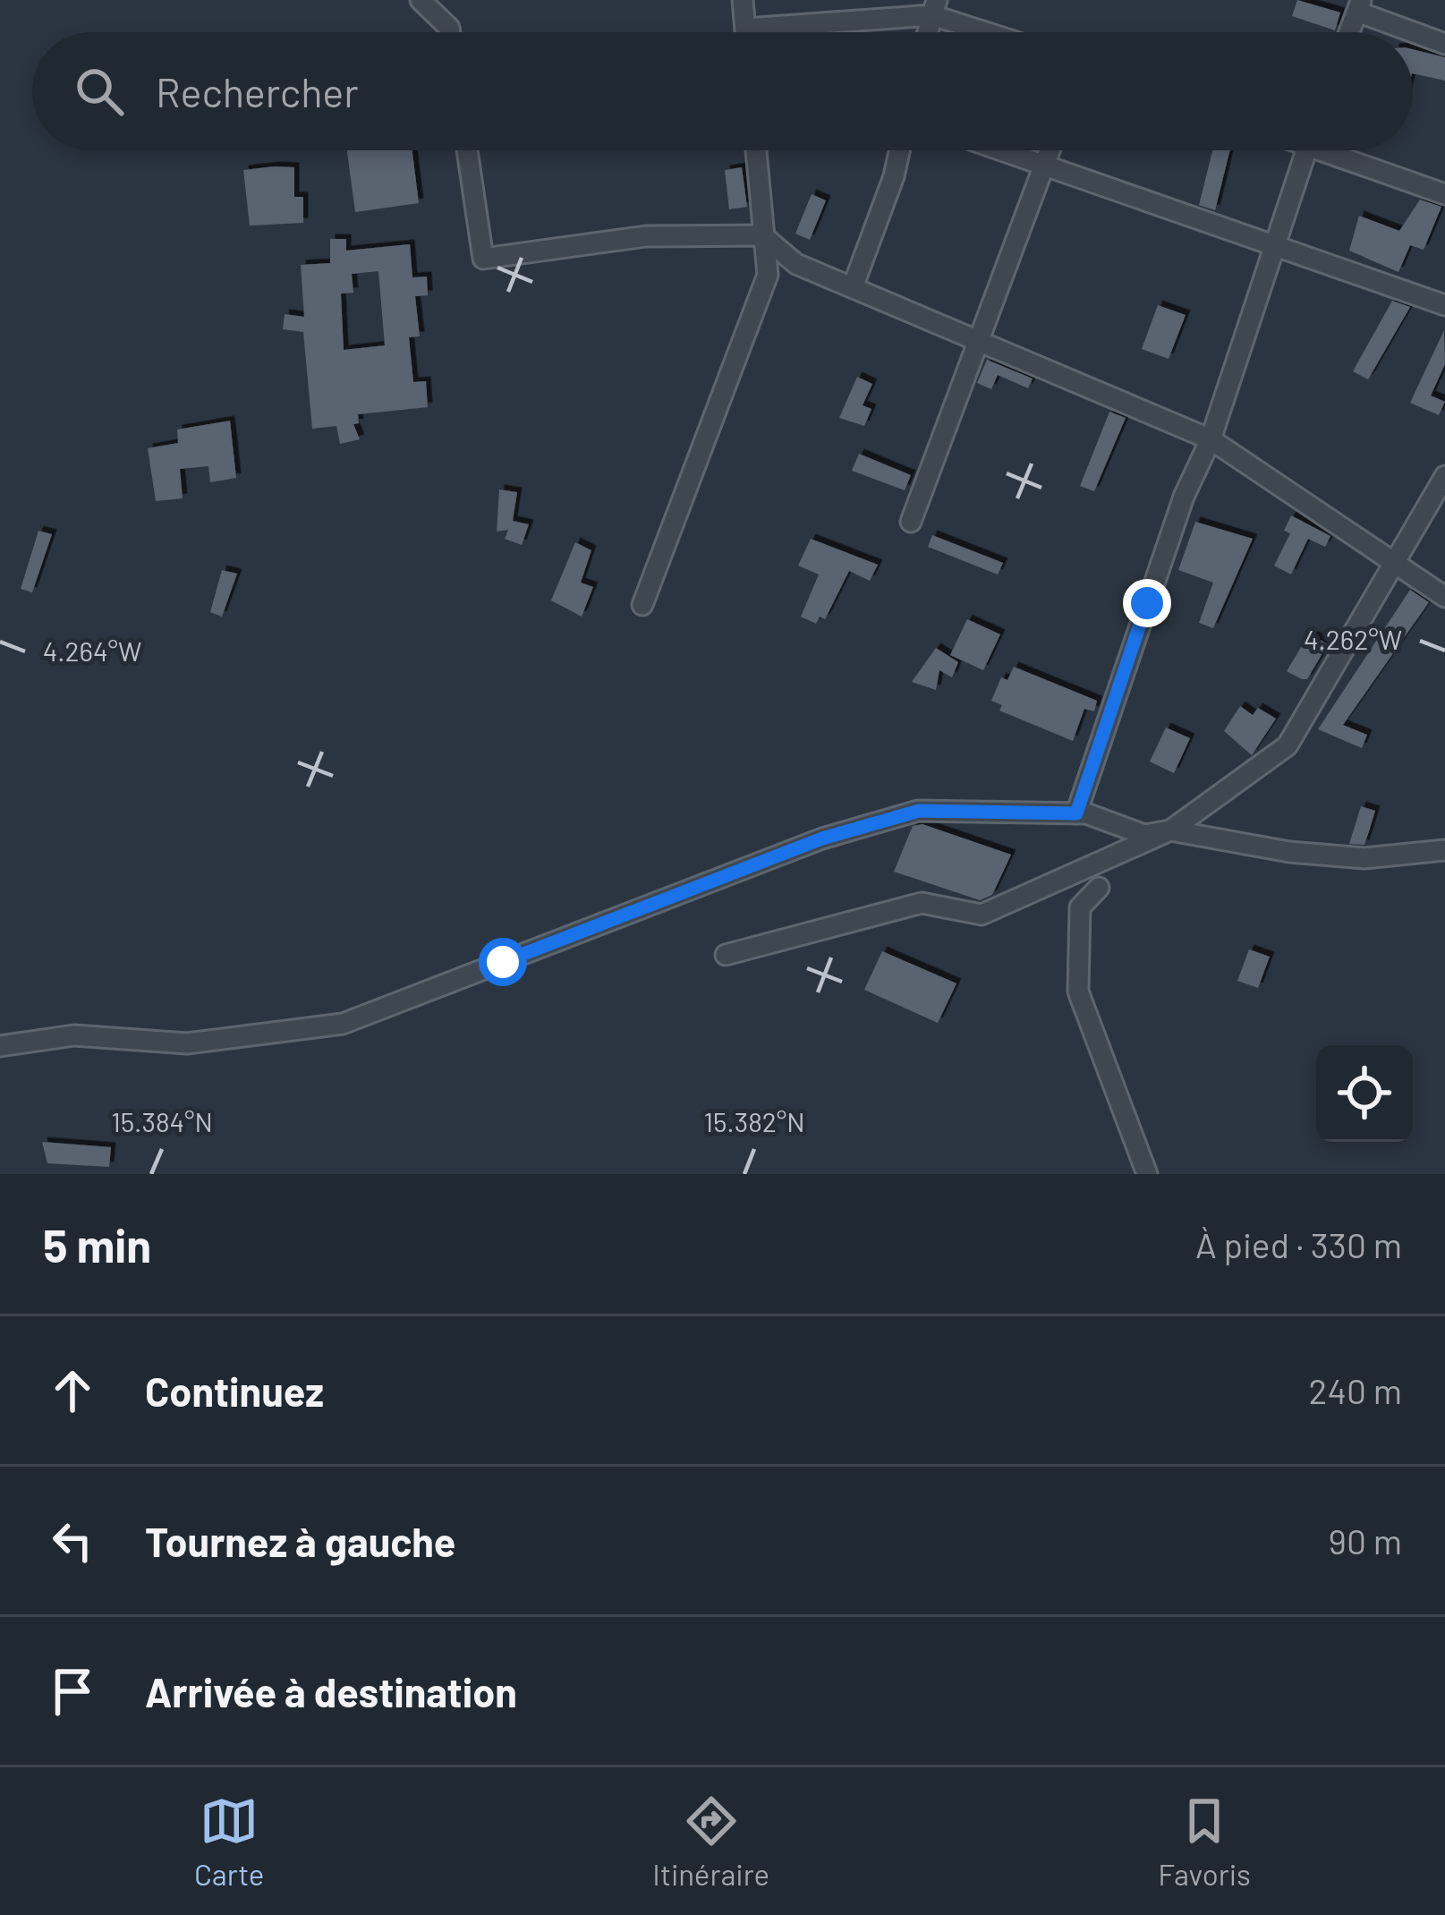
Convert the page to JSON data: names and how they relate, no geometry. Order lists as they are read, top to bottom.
{
  "page": {
    "search": "Rechercher",
    "heading": ["5 min", "À pied · 330 m"],
    "list": [
      ["Continuez", "240 m"],
      ["Tournez à gauche", "90 m"],
      "Arrivée à destination"
    ],
    "nav": ["Carte", "Itinéraire", "Favoris"]
  },
  "coordinates": [
    "4.262°W",
    "4.264°W",
    "15.384°N",
    "15.382°N"
  ]
}
